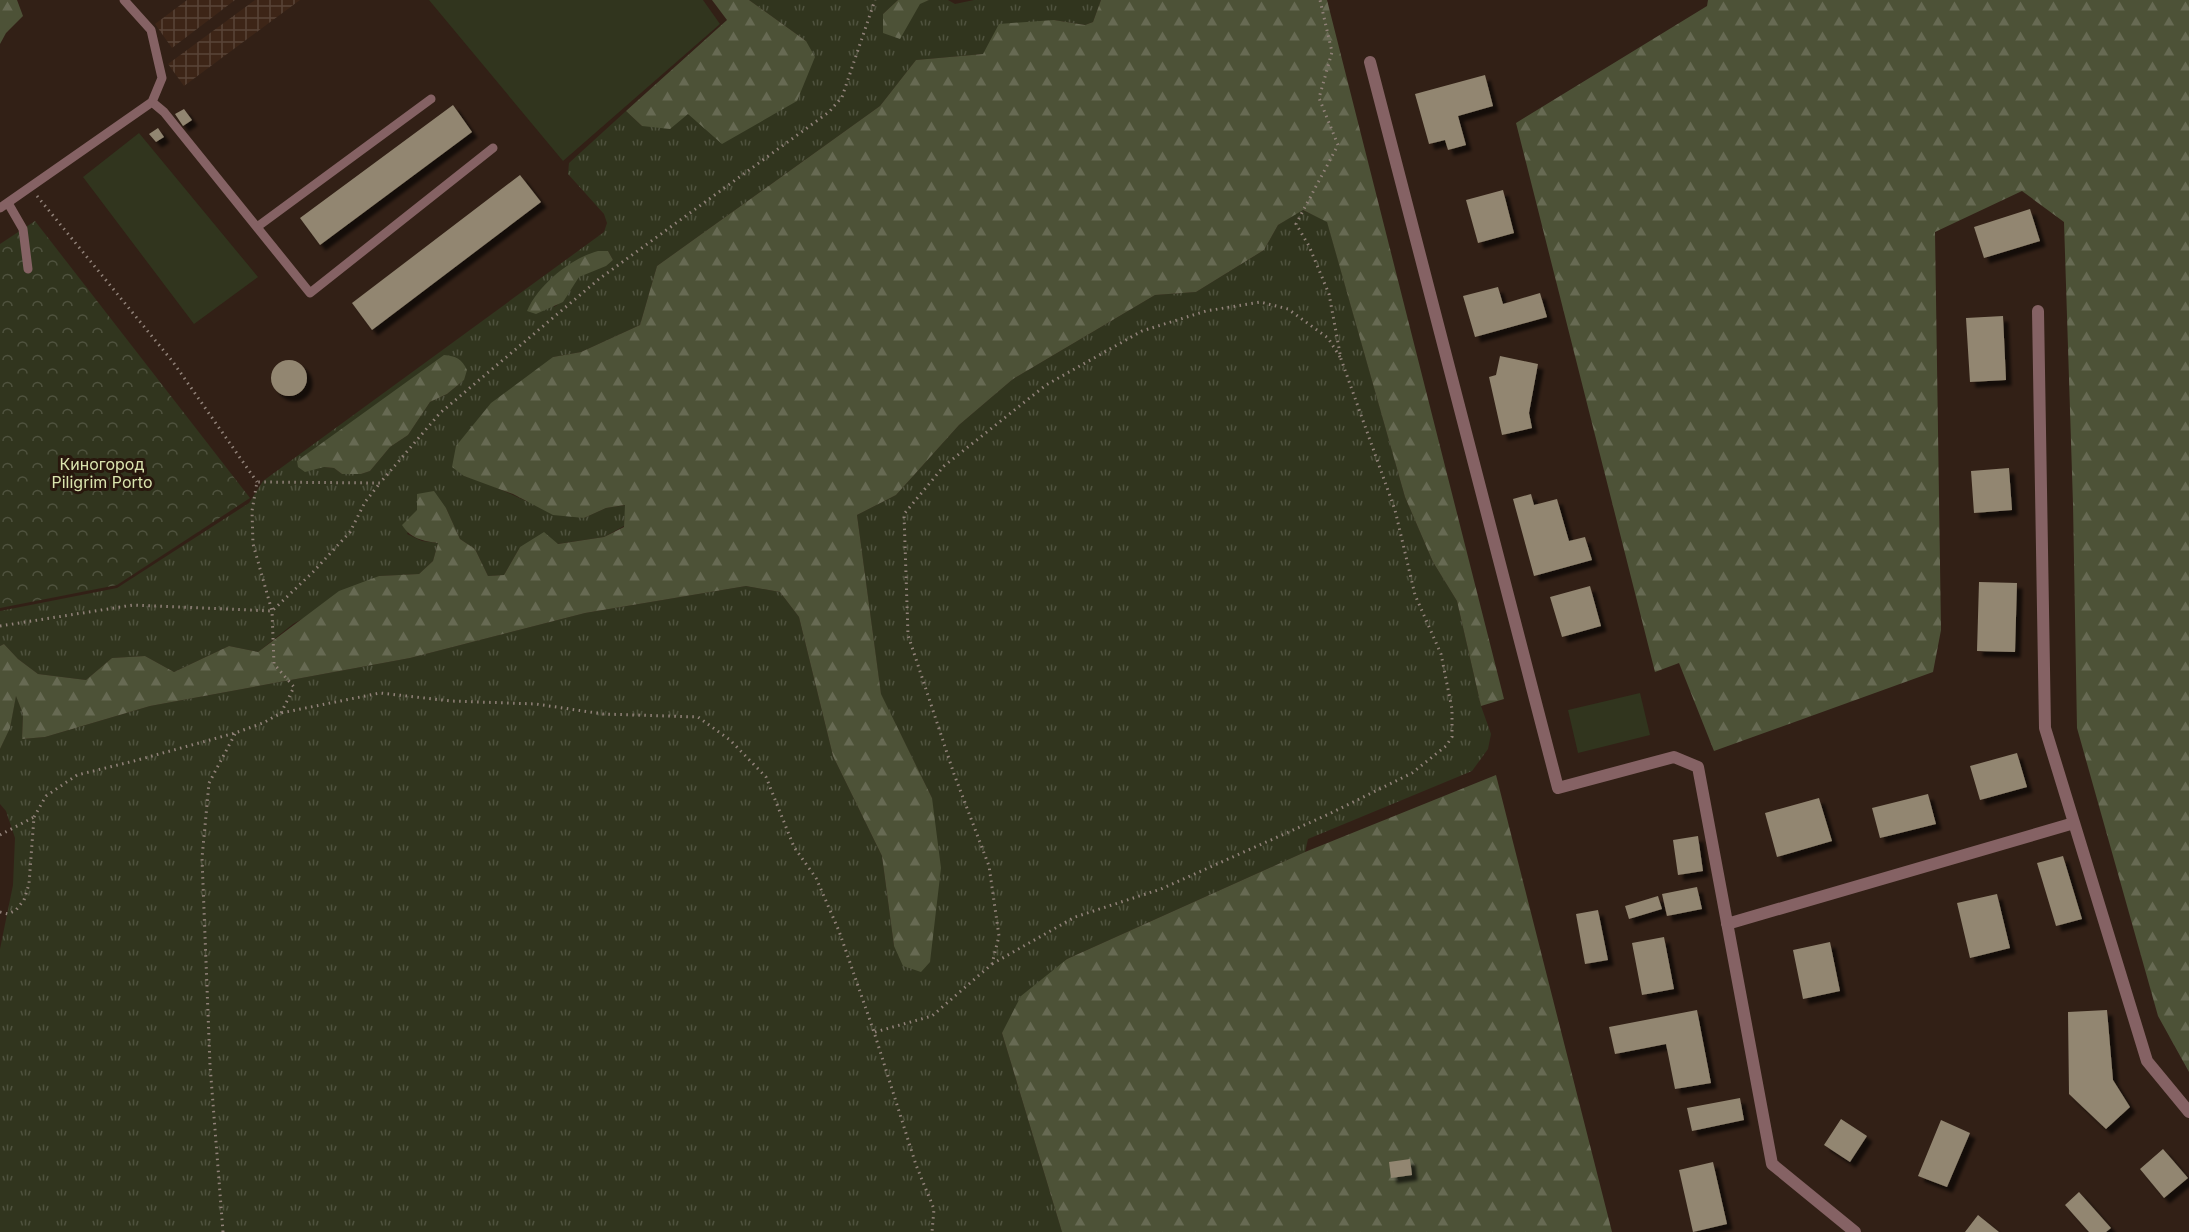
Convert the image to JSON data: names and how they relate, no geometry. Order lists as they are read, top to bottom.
{
  "parks": ["Киногород Piligrim Porto"]
}
